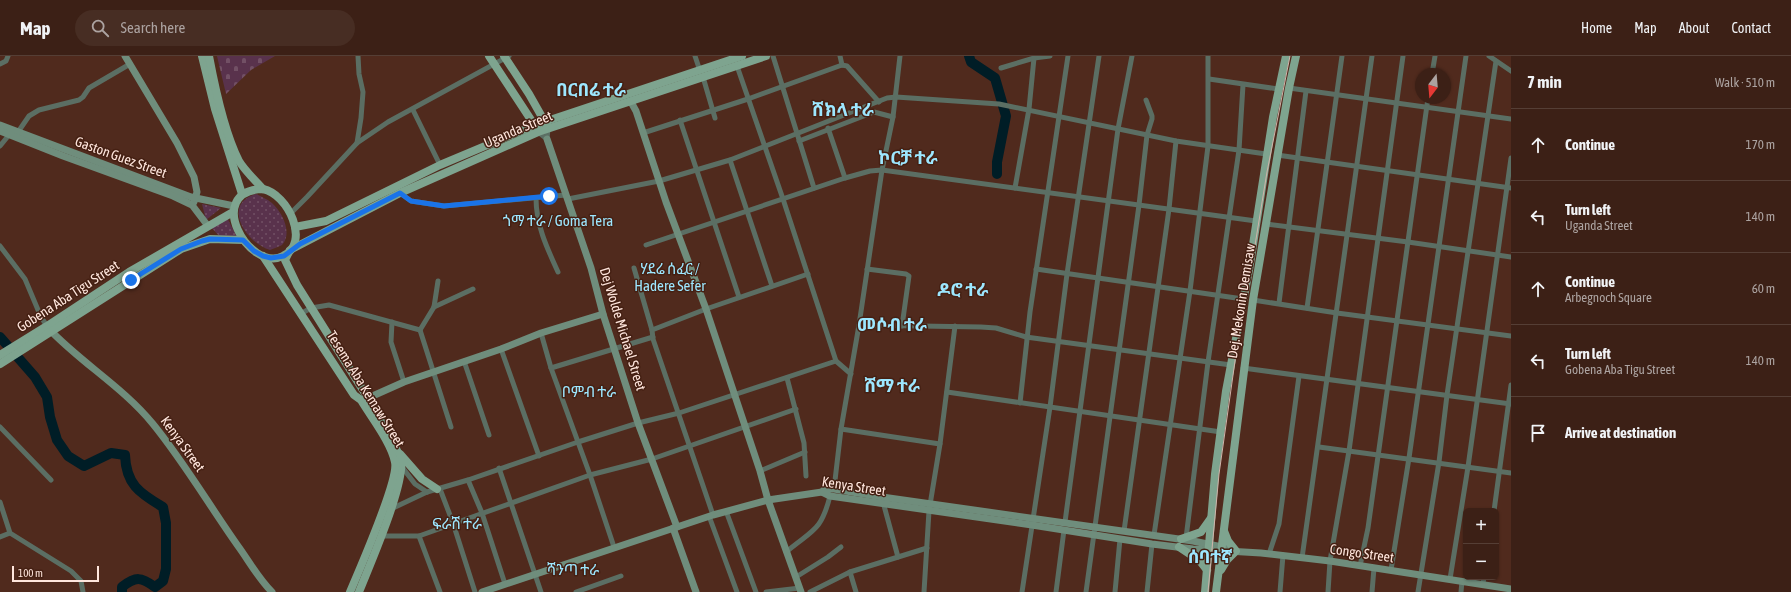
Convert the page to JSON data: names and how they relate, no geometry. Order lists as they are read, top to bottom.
{
  "streets": {
    "main road": [
      "Uganda Street",
      "Gaston Guez Street",
      "Gobena Aba Tigu Street",
      "Dej. Mekonin Demisaw",
      "Dej Wolde Michael Street",
      "Tesema Aba Kemaw Street",
      "Kenya Street",
      "Congo Street"
    ]
  },
  "crossings": [
    ["Uganda Street", "Gaston Guez Street"],
    ["Uganda Street", "Gobena Aba Tigu Street"],
    ["Uganda Street", "Dej Wolde Michael Street"],
    ["Uganda Street", "Tesema Aba Kemaw Street"],
    ["Gaston Guez Street", "Gobena Aba Tigu Street"],
    ["Gaston Guez Street", "Tesema Aba Kemaw Street"],
    ["Gobena Aba Tigu Street", "Tesema Aba Kemaw Street"],
    ["Gobena Aba Tigu Street", "Kenya Street"],
    ["Dej. Mekonin Demisaw", "Congo Street"],
    ["Dej Wolde Michael Street", "Kenya Street"]
  ],
  "districts": [
    "በርበሬ ተራ",
    "ሸክላ ተራ",
    "ኮርቻ ተራ",
    "ጎማ ተራ / Goma Tera",
    "ሃደሬ ሰፈር / Hadere Sefer",
    "ዶሮ ተራ",
    "መሶብ ተራ",
    "ሸማ ተራ",
    "ቦምብ ተራ",
    "ፍራሽ ተራ",
    "ሰባተኛ",
    "ሻንጣ ተራ"
  ],
  "scale_bar": "100 m",
  "north": "bottom",
  "page": {
    "header": "Map",
    "search": "Search here",
    "nav": [
      "Home",
      "Map",
      "About",
      "Contact"
    ],
    "heading": ["7 min", "Walk · 510 m"],
    "list": [
      ["Continue", "170 m"],
      ["Turn left", "Uganda Street", "140 m"],
      ["Continue", "Arbegnoch Square", "60 m"],
      ["Turn left", "Gobena Aba Tigu Street", "140 m"],
      "Arrive at destination"
    ],
    "map_buttons": ["+", "−"],
    "scale": "100 m"
  }
}
